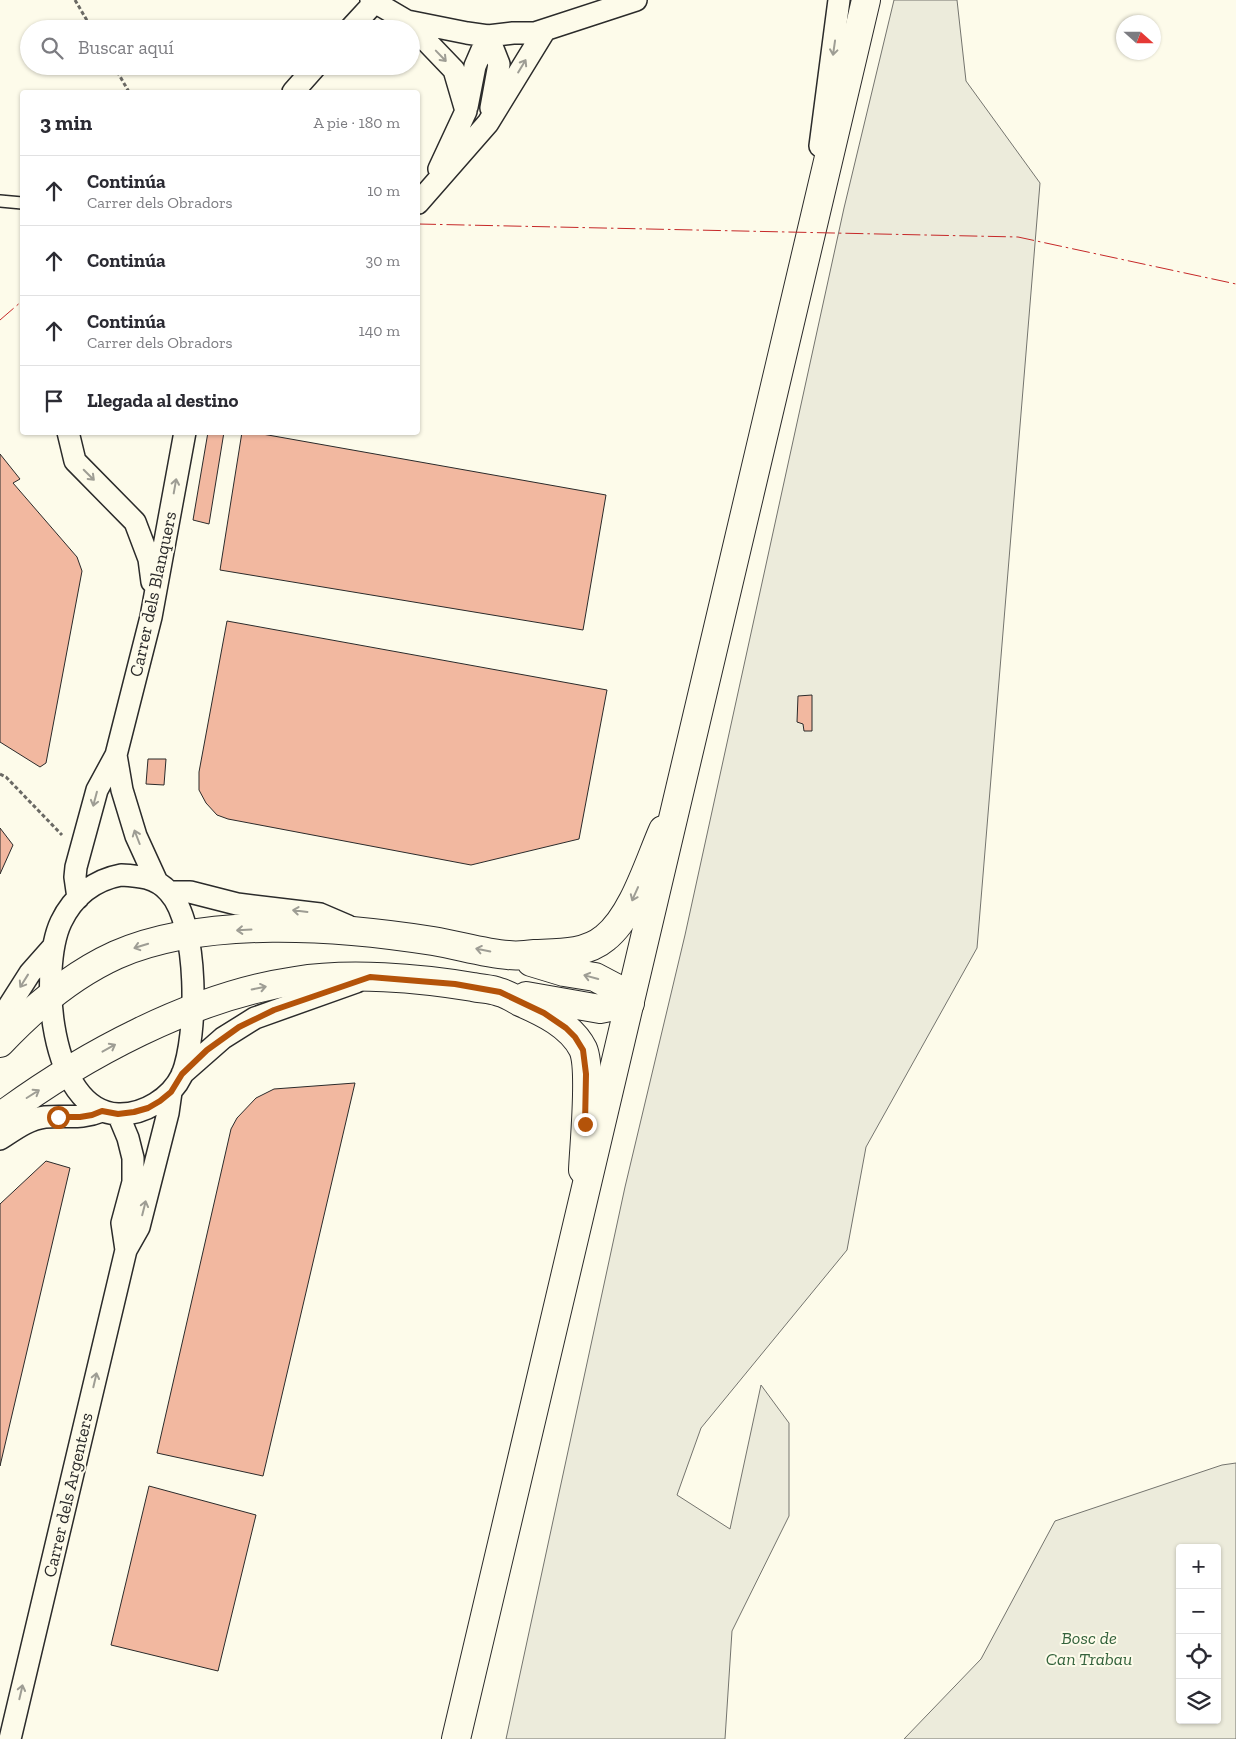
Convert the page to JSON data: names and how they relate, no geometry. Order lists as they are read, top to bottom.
{
  "streets": {
    "street": ["Carrer dels Blanquers", "Carrer dels Argenters"]
  },
  "one_way": ["Carrer dels Argenters"],
  "parks": ["Bosc de Can Trabau"],
  "north": "right",
  "page": {
    "search": "Buscar aquí",
    "heading": ["3 min", "A pie · 180 m"],
    "list": [
      ["Continúa", "Carrer dels Obradors", "10 m"],
      ["Continúa", "30 m"],
      ["Continúa", "Carrer dels Obradors", "140 m"],
      "Llegada al destino"
    ],
    "map_buttons": ["+", "−"]
  }
}
